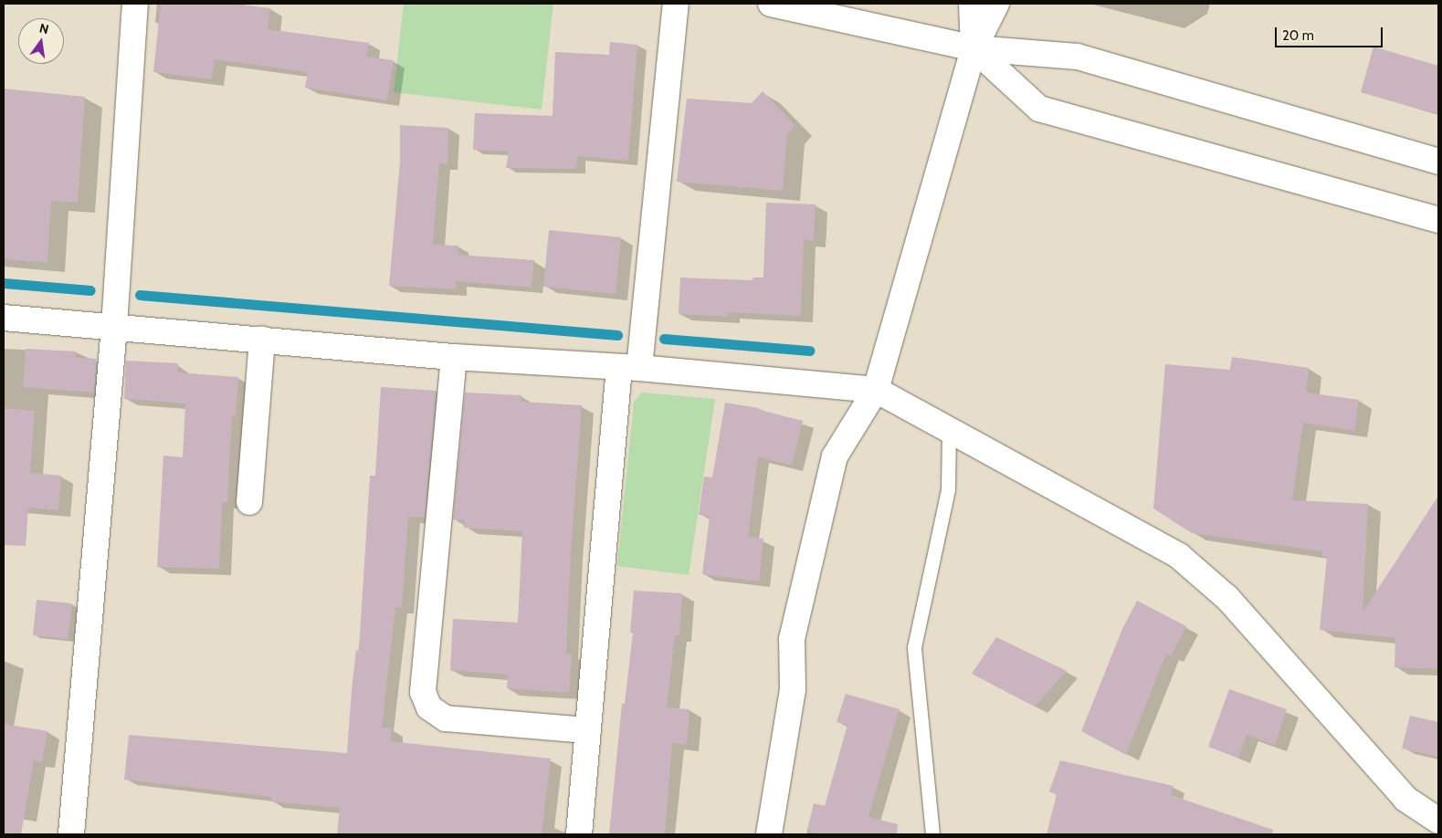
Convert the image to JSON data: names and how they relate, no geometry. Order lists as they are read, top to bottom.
{
  "scale_bar": "20 m",
  "north": "top"
}
